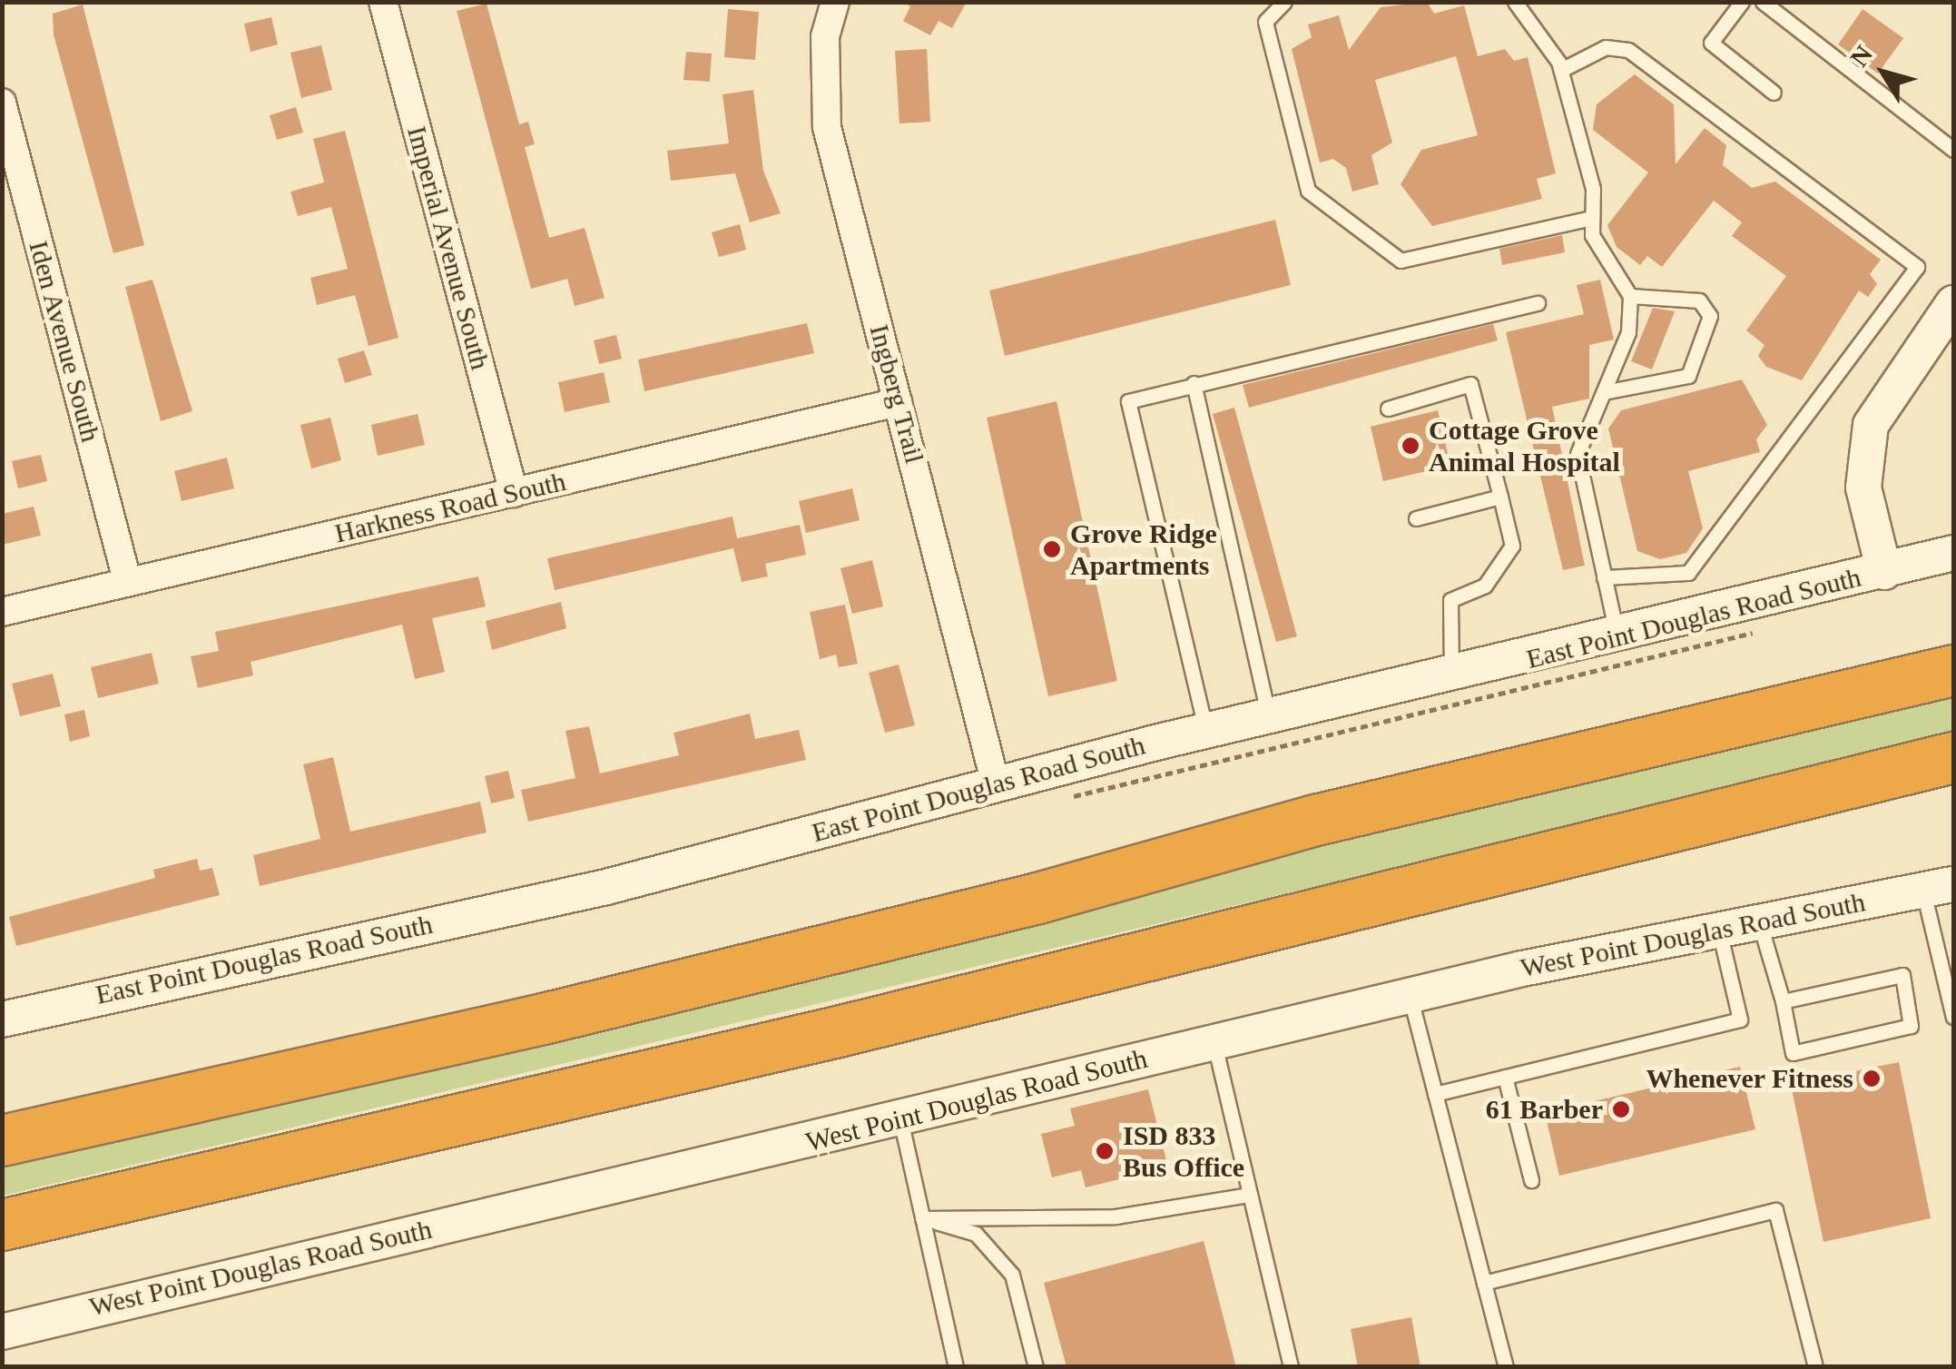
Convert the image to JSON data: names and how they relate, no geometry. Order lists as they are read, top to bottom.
{
  "streets": {
    "street": [
      "Imperial Avenue South",
      "Iden Avenue South",
      "Ingberg Trail",
      "Harkness Road South",
      "East Point Douglas Road South",
      "West Point Douglas Road South"
    ]
  },
  "crossings": [
    ["Imperial Avenue South", "Harkness Road South"],
    ["Iden Avenue South", "Harkness Road South"],
    ["Ingberg Trail", "Harkness Road South"],
    ["Ingberg Trail", "East Point Douglas Road South"]
  ],
  "places": [
    "Cottage Grove Animal Hospital",
    "Grove Ridge Apartments",
    "Whenever Fitness",
    "61 Barber",
    "ISD 833 Bus Office"
  ],
  "north": "top left"
}
